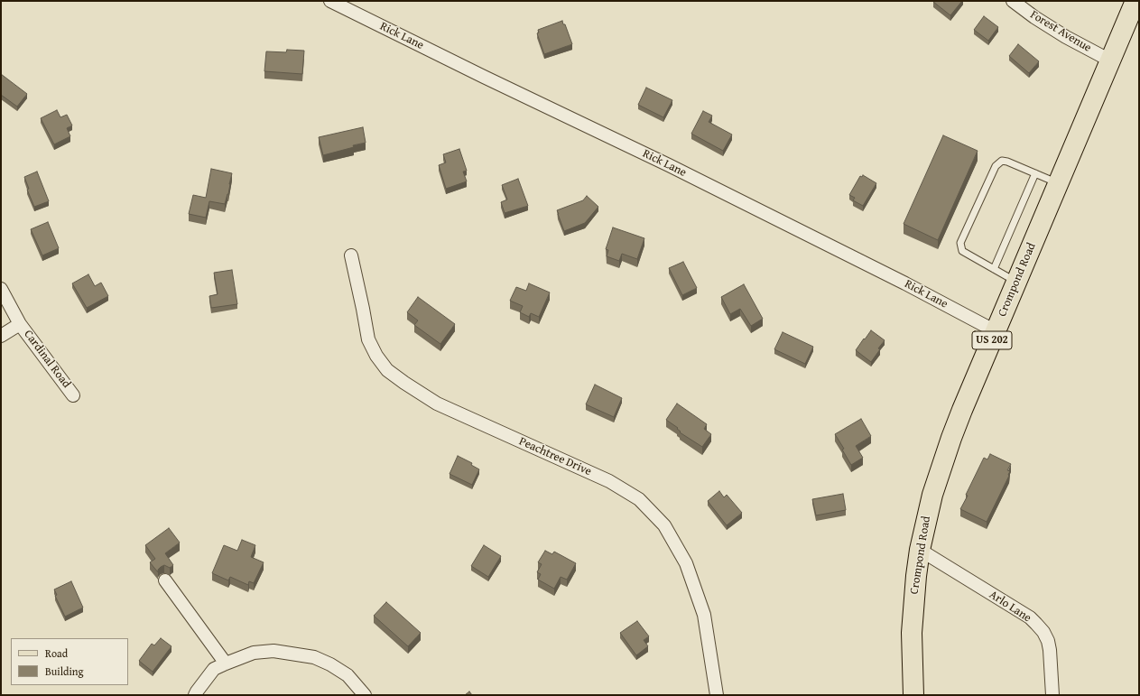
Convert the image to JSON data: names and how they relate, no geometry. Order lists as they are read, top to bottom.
{
  "streets": {
    "main road": ["Crompond Road", "US 202"],
    "street": [
      "Forest Avenue",
      "Rick Lane",
      "Cardinal Road",
      "Peachtree Drive",
      "Arlo Lane"
    ]
  },
  "crossings": [
    ["Forest Avenue", "Crompond Road"],
    ["Rick Lane", "Crompond Road"],
    ["Crompond Road", "Arlo Lane"]
  ],
  "legend": ["Road", "Building"]
}
